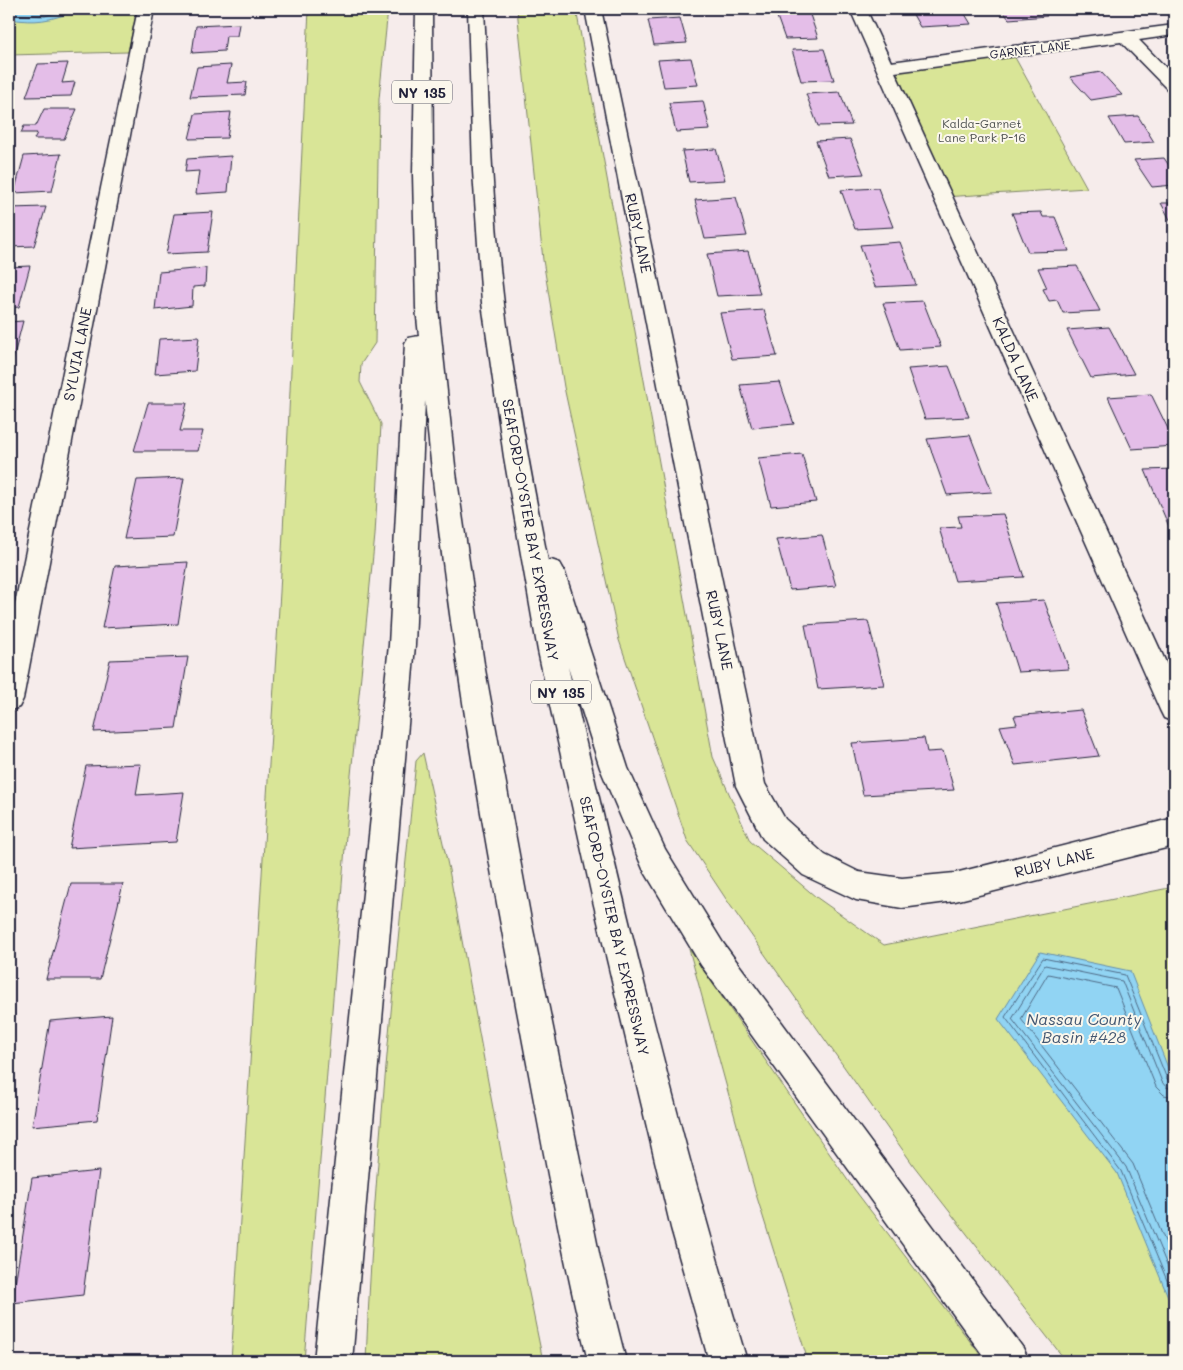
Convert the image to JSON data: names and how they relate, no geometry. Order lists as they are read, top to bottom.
{
  "streets": {
    "main road": [
      "GARNET LANE",
      "NY 135",
      "RUBY LANE",
      "SYLVIA LANE",
      "KALDA LANE",
      "SEAFORD-OYSTER BAY EXPRESSWAY"
    ]
  },
  "crossings": [
    ["GARNET LANE", "KALDA LANE"]
  ],
  "water": ["Nassau County Basin #428"],
  "parks": ["Kalda-Garnet Lane Park P-16"]
}
